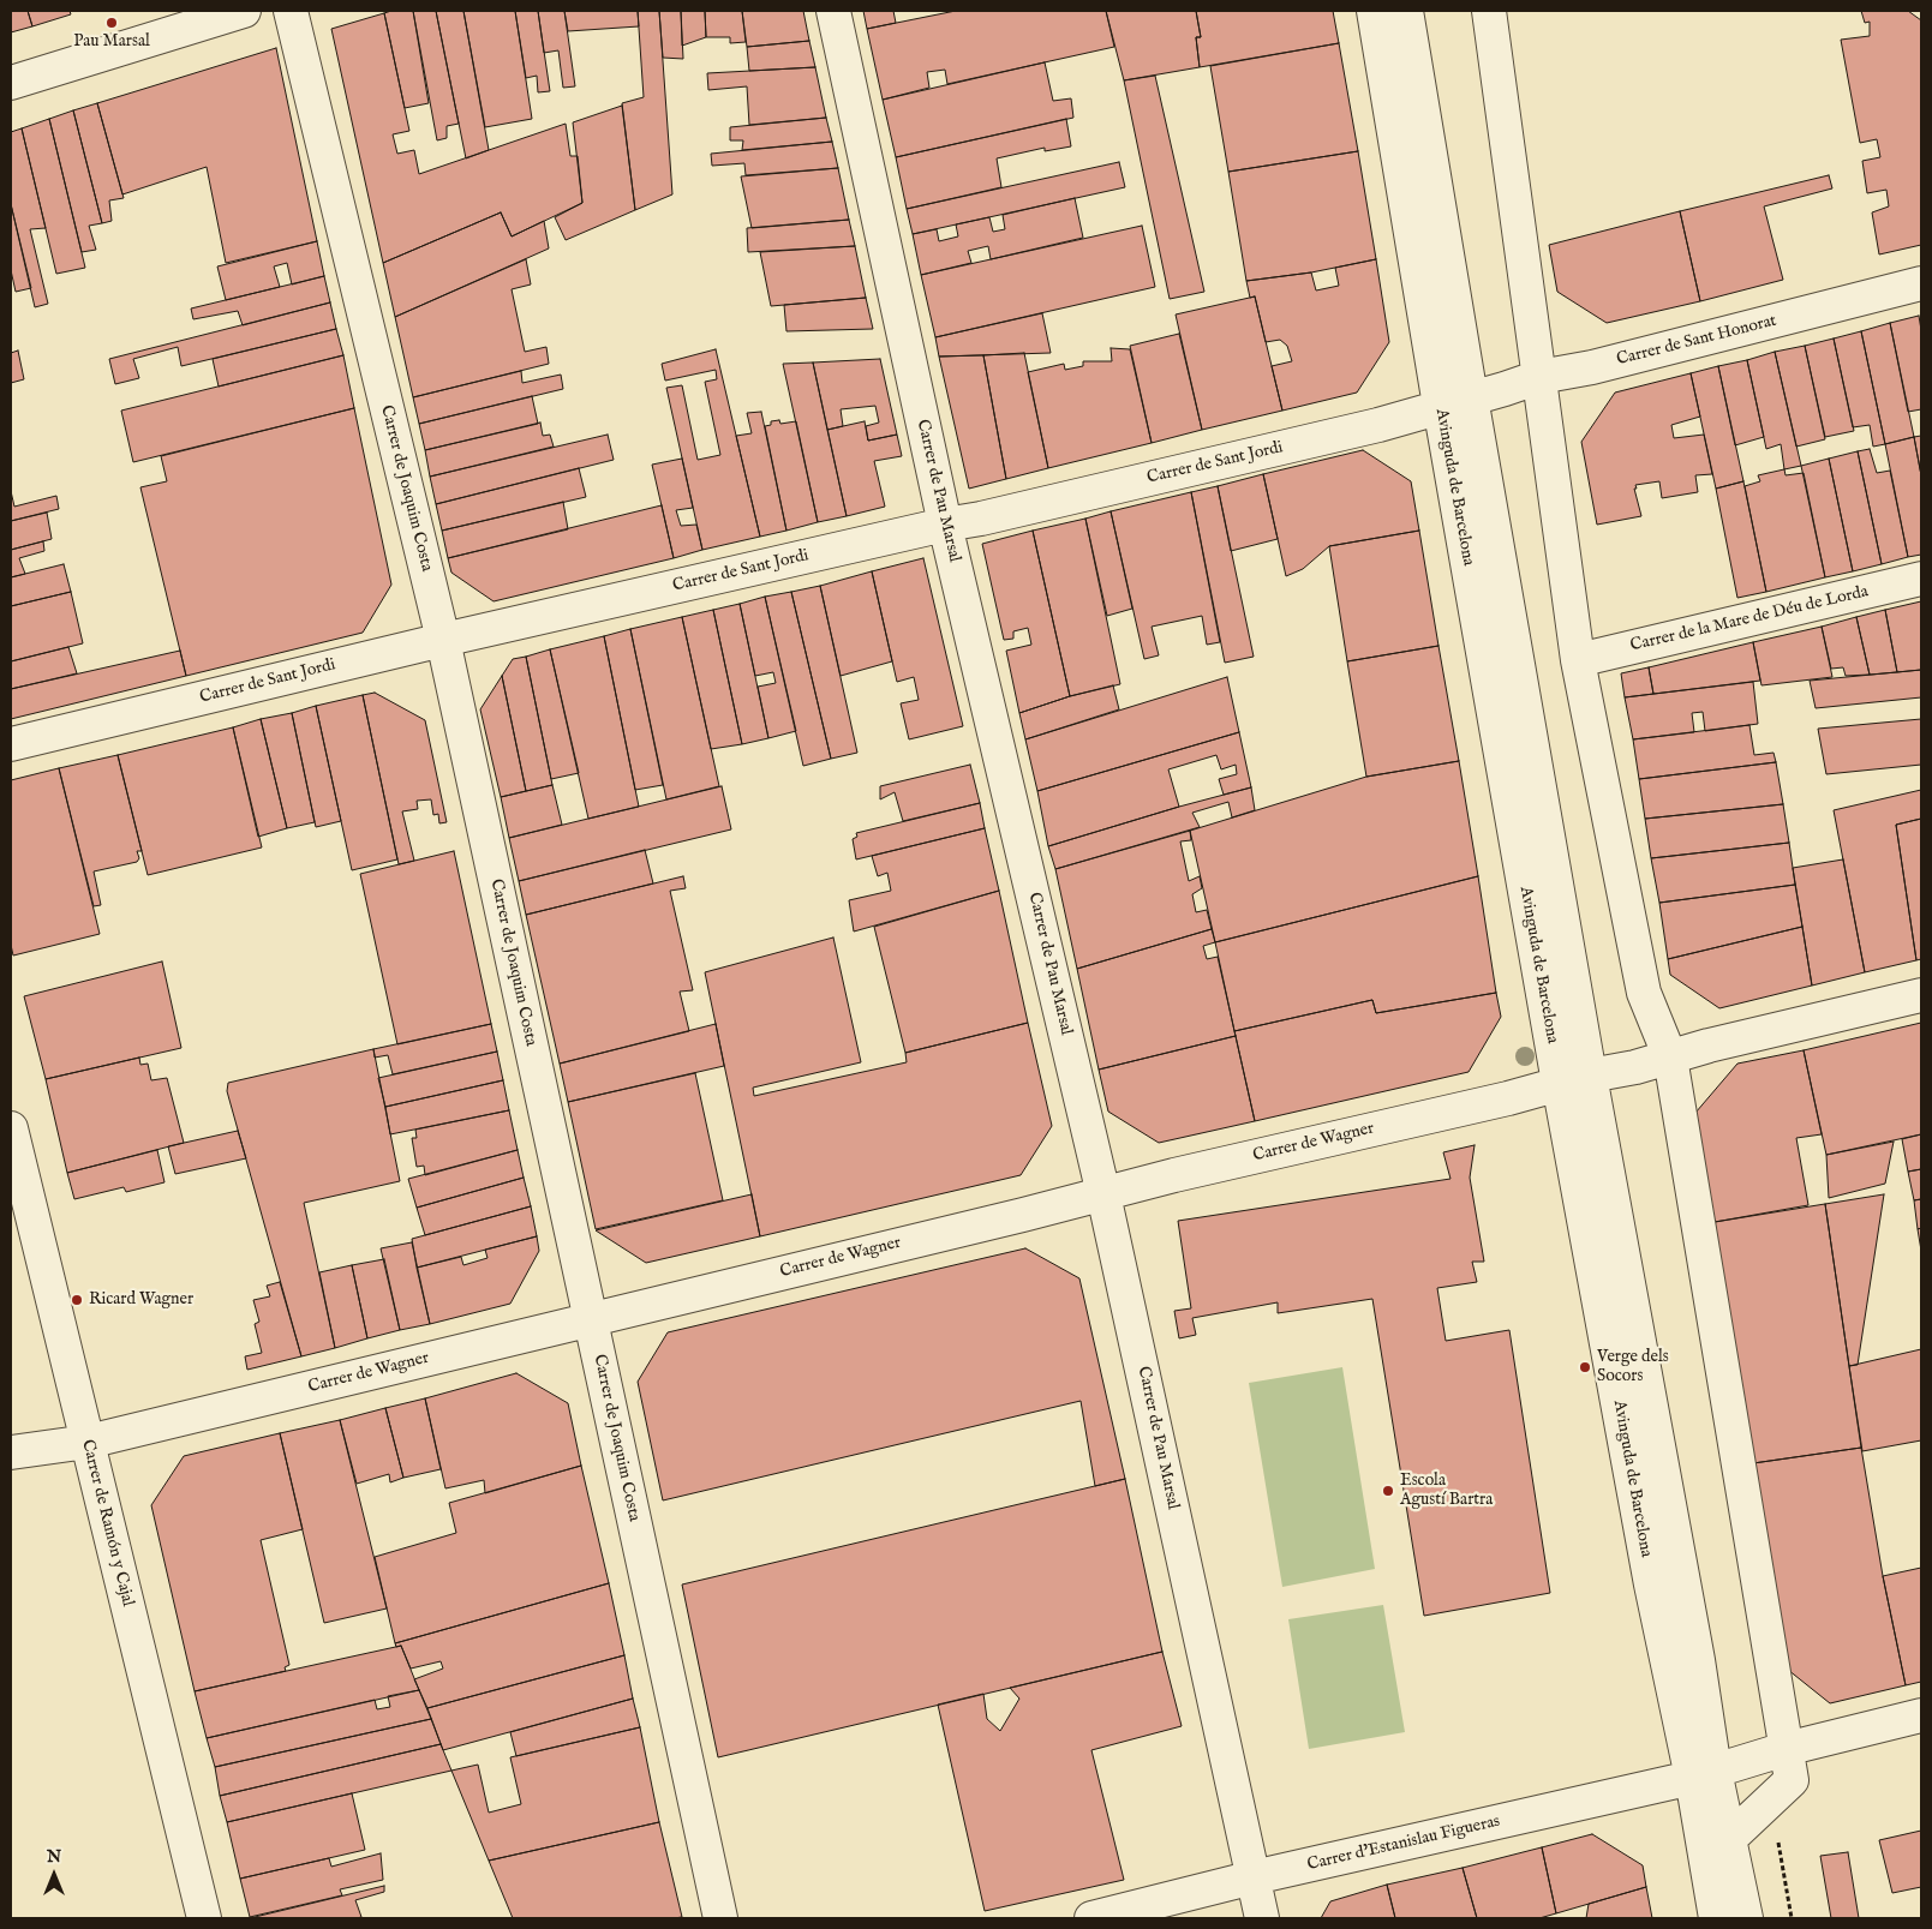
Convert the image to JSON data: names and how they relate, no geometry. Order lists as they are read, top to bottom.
{
  "streets": {
    "street": [
      "Carrer de Sant Honorat",
      "Carrer de Sant Jordi",
      "Avinguda de Barcelona",
      "Carrer de Joaquim Costa",
      "Carrer de Pau Marsal",
      "Carrer de la Mare de Déu de Lorda",
      "Carrer de Wagner",
      "Carrer de Ramón y Cajal",
      "Carrer d'Estanislau Figueras"
    ]
  },
  "crossings": [
    ["Carrer de Sant Honorat", "Carrer de Sant Jordi"],
    ["Carrer de Sant Honorat", "Avinguda de Barcelona"],
    ["Carrer de Sant Jordi", "Avinguda de Barcelona"],
    ["Carrer de Sant Jordi", "Carrer de Joaquim Costa"],
    ["Carrer de Sant Jordi", "Carrer de Pau Marsal"],
    ["Avinguda de Barcelona", "Carrer de Wagner"],
    ["Avinguda de Barcelona", "Carrer d'Estanislau Figueras"],
    ["Carrer de Joaquim Costa", "Carrer de Wagner"],
    ["Carrer de Pau Marsal", "Carrer de Wagner"],
    ["Carrer de Pau Marsal", "Carrer d'Estanislau Figueras"],
    ["Carrer de Wagner", "Carrer de Ramón y Cajal"]
  ],
  "places": [
    "Pau Marsal",
    "Ricard Wagner",
    "Verge dels Socors",
    "Escola Agustí Bartra"
  ],
  "north": "top"
}
